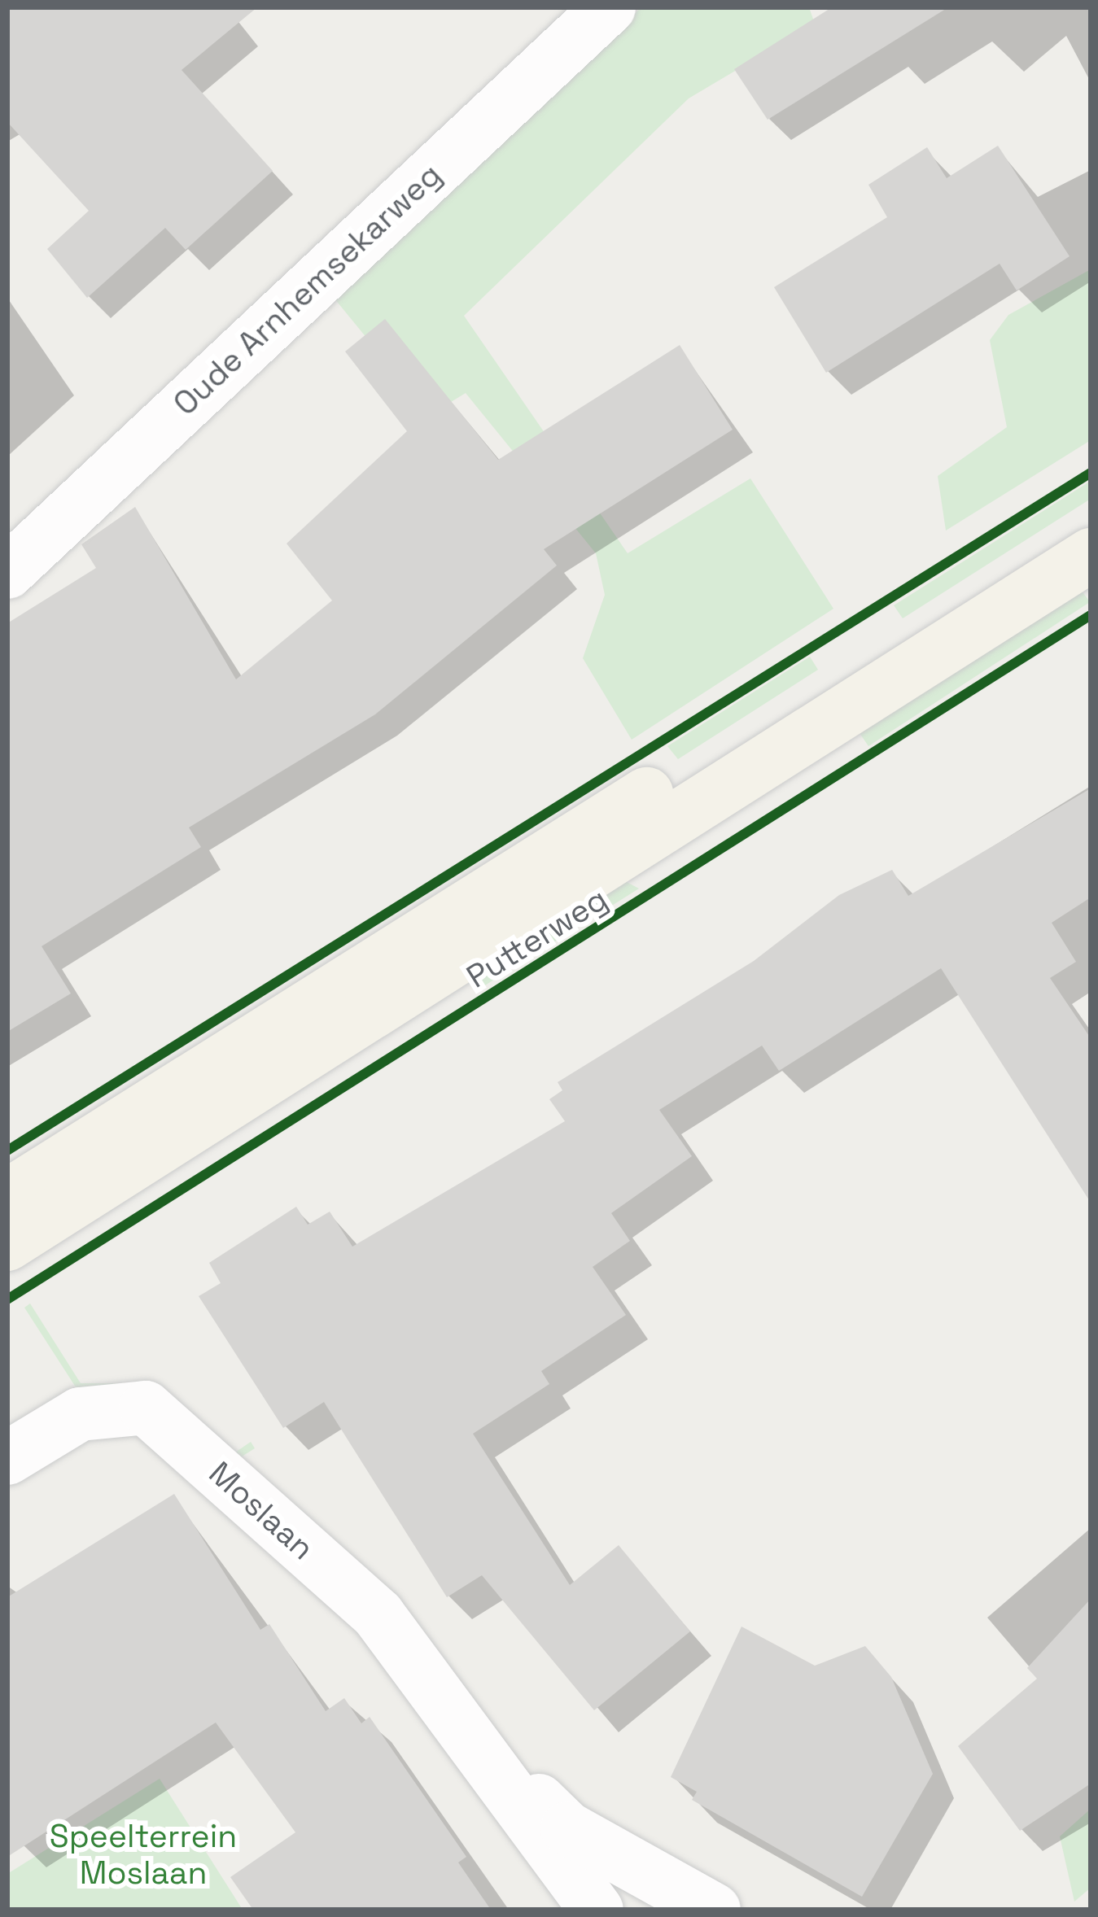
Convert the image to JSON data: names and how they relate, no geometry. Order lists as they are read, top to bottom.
{
  "streets": {
    "main road": ["Putterweg"],
    "street": ["Oude Arnhemsekarweg", "Moslaan"]
  },
  "parks": ["Speelterrein Moslaan"]
}
